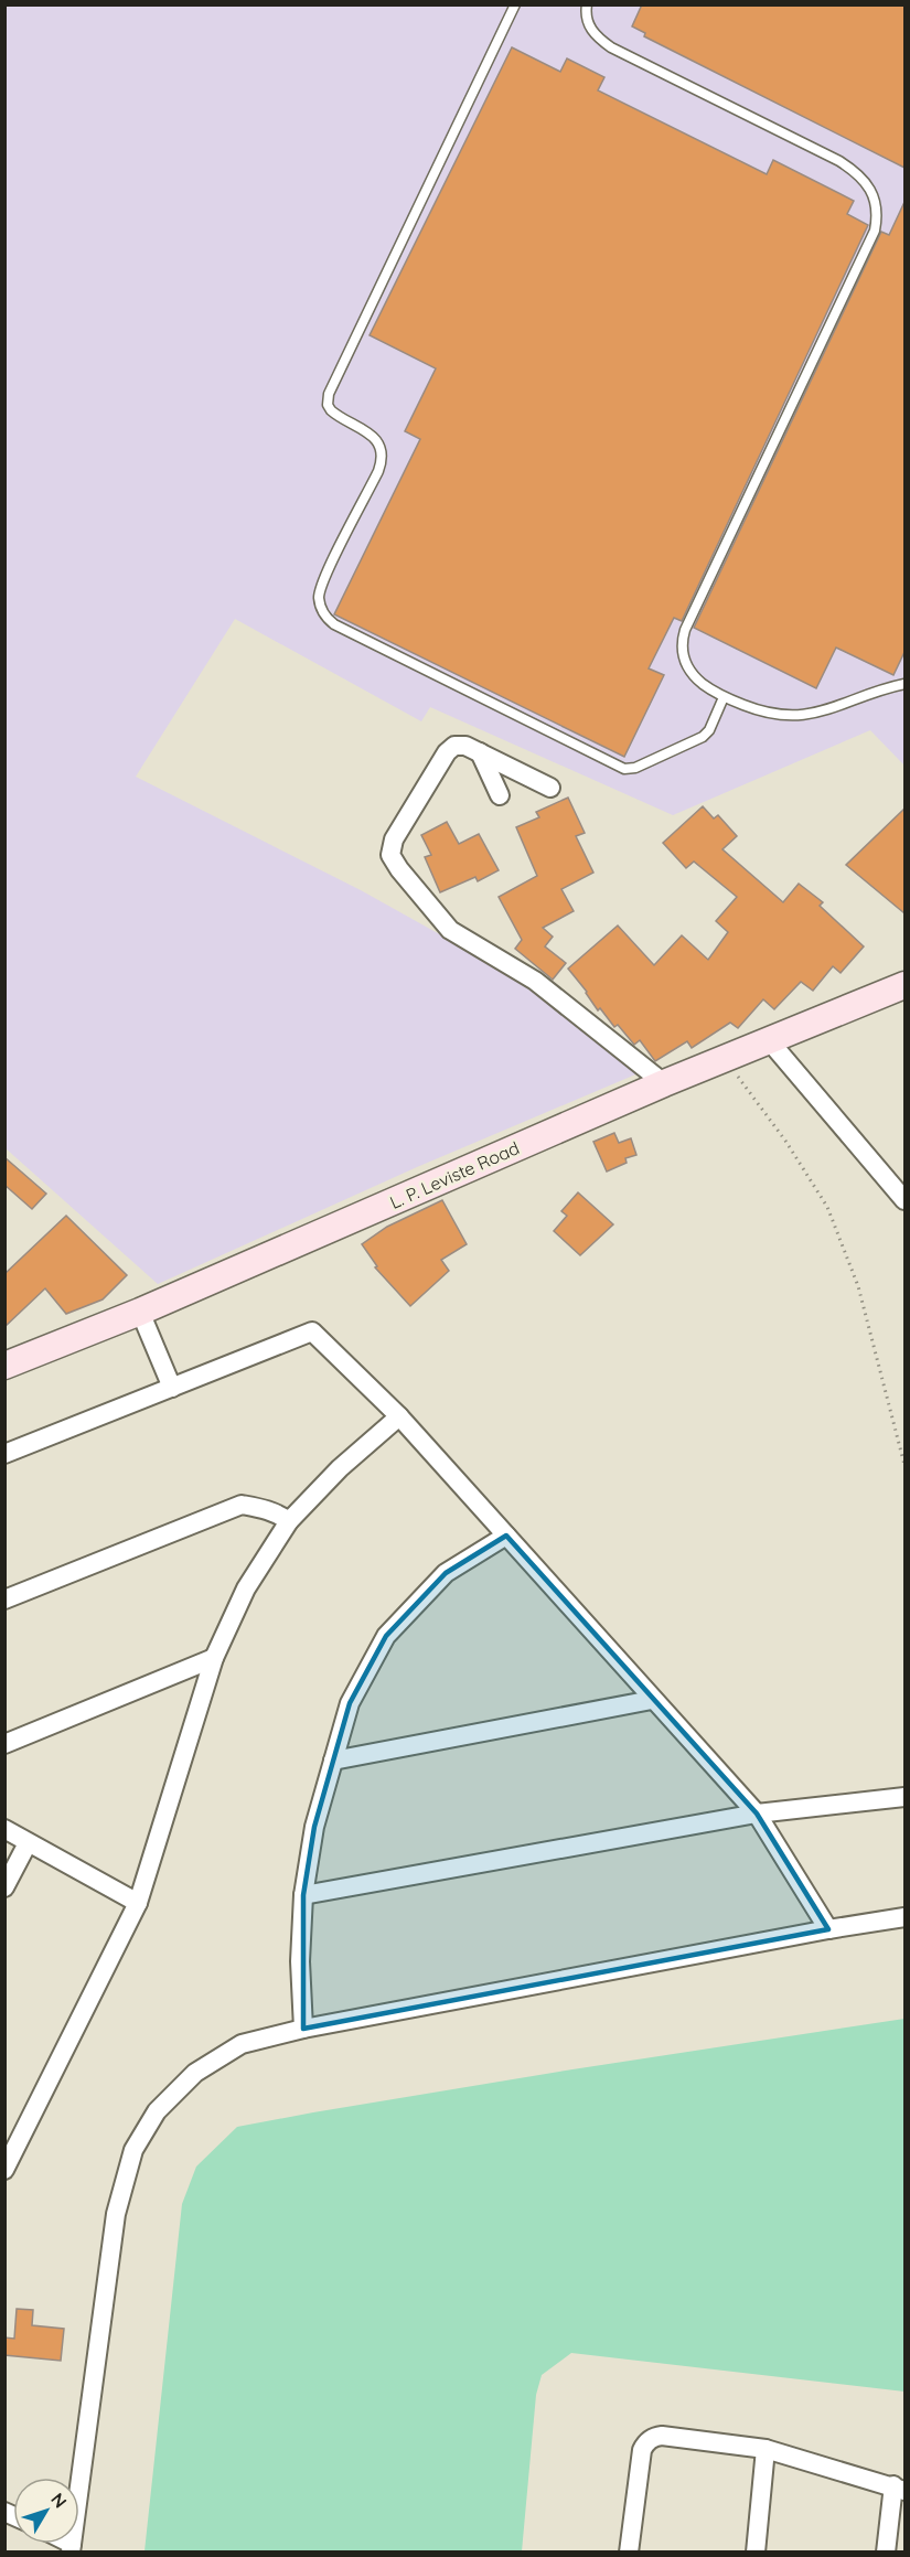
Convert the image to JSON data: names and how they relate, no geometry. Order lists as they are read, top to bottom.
{
  "streets": {
    "main road": ["L. P. Leviste Road"]
  },
  "north": "top right"
}
